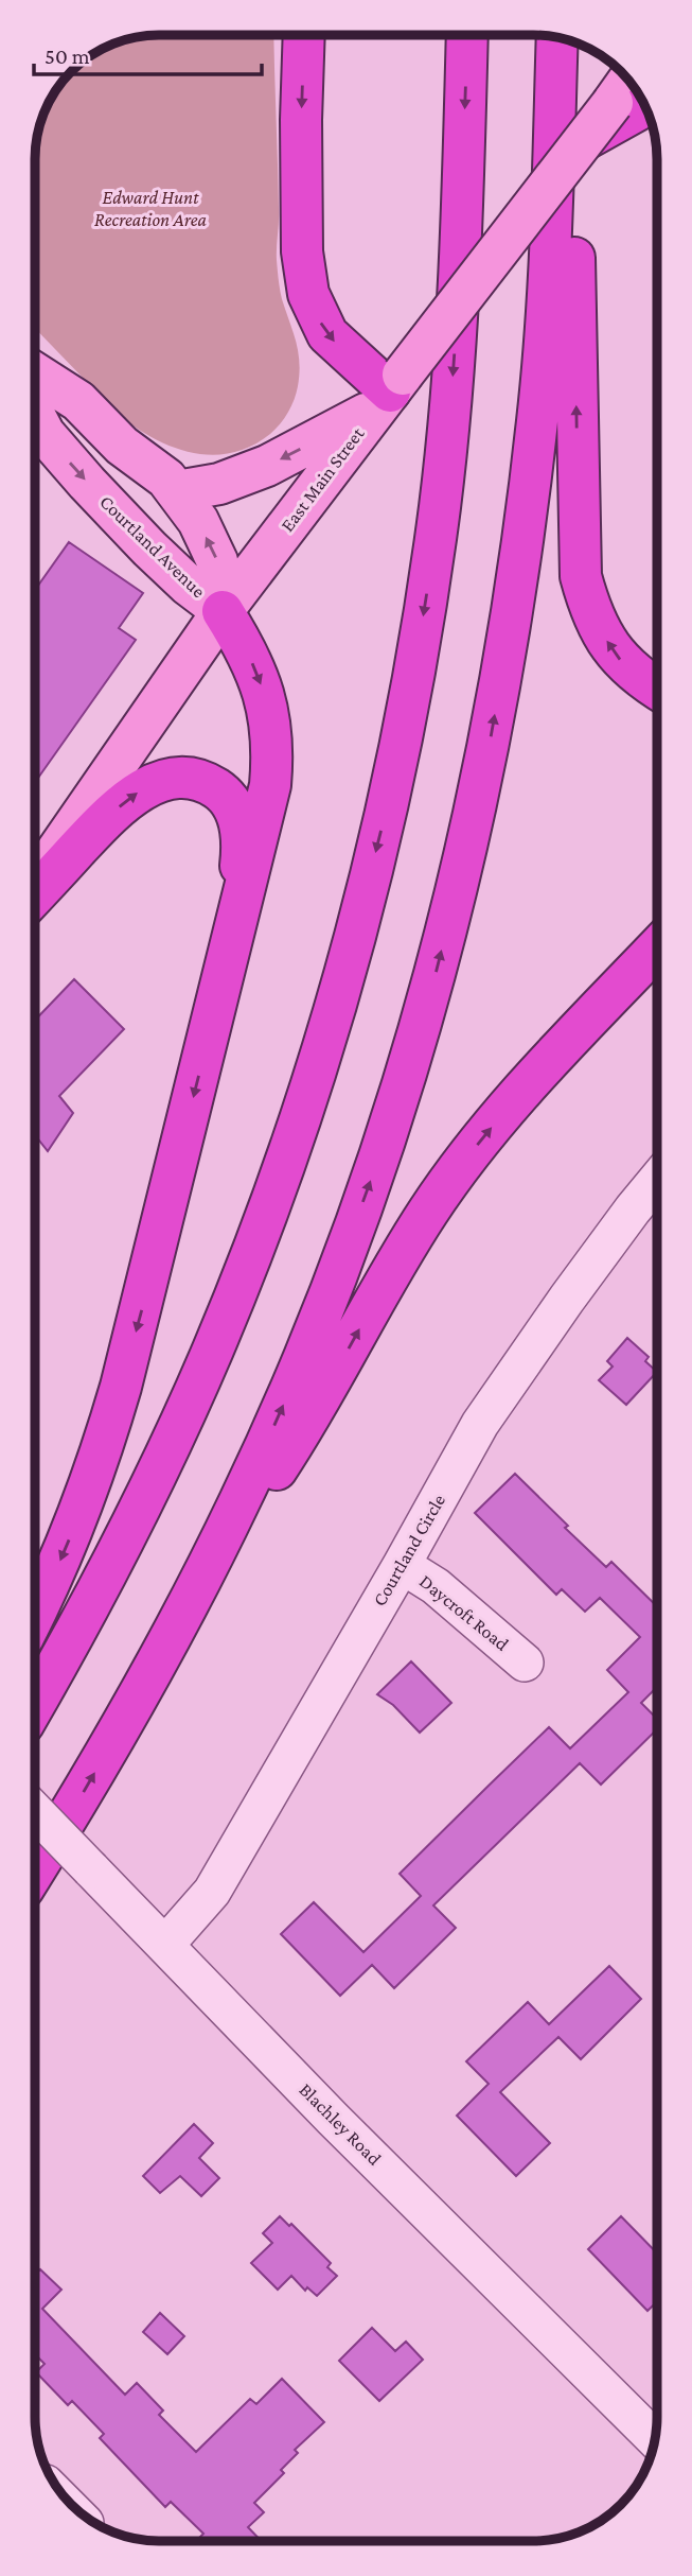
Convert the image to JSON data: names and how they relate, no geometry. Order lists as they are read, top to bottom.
{
  "streets": {
    "main road": ["East Main Street", "Courtland Avenue"],
    "street": ["Courtland Circle", "Daycroft Road", "Blachley Road"]
  },
  "crossings": [
    ["East Main Street", "Courtland Avenue"],
    ["Courtland Circle", "Daycroft Road"],
    ["Courtland Circle", "Blachley Road"]
  ],
  "parks": ["Edward Hunt Recreation Area"],
  "scale_bar": "50 m"
}
